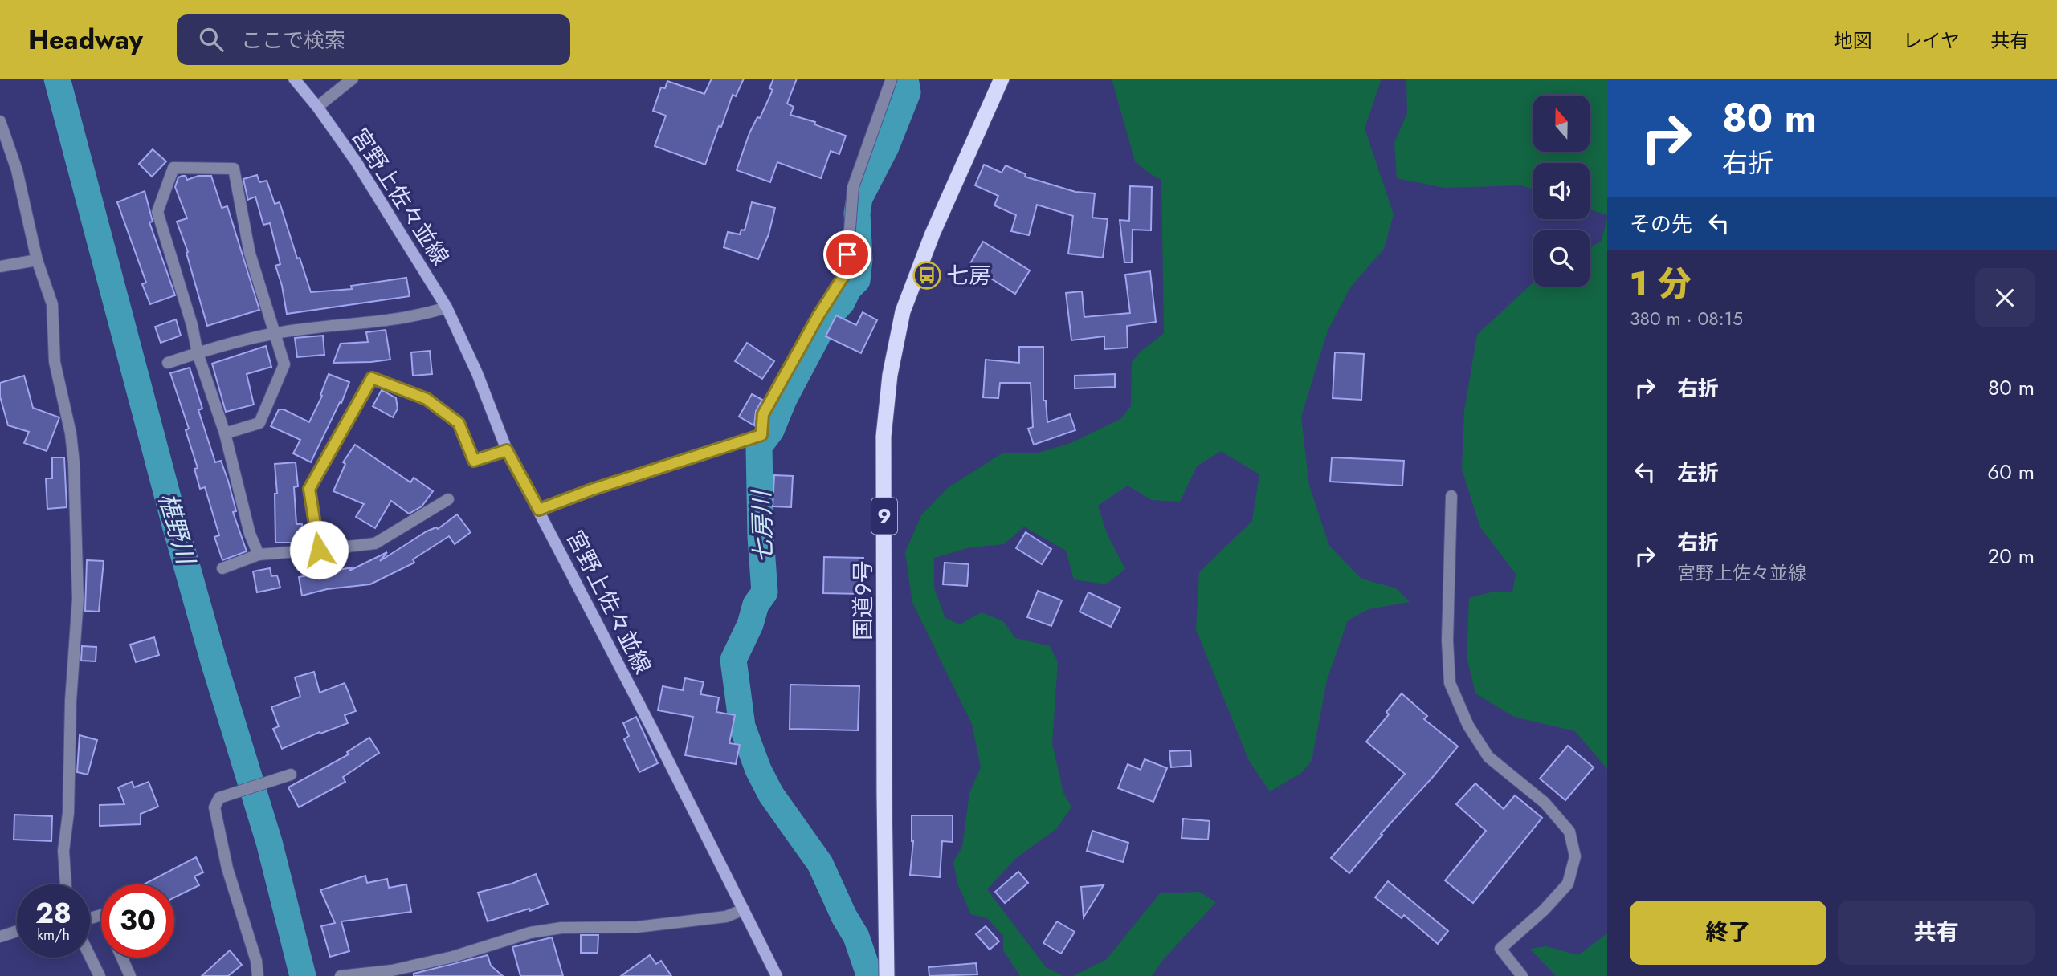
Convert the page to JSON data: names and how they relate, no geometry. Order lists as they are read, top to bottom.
{
  "streets": {
    "highway": ["9", "国道9号"],
    "main road": ["宮野上佐々並線"]
  },
  "water": ["七房川", "椹野川"],
  "places": {
    "bus stop": ["七房"]
  },
  "north": "top",
  "page": {
    "header": "Headway",
    "search": "ここで検索",
    "nav": ["地図", "レイヤ", "共有"],
    "turn": ["80 m", "右折"],
    "then": "その先",
    "heading": ["1 分", "380 m · 08:15"],
    "list": [
      {
        "name": "右折",
        "value": "80 m"
      },
      {
        "name": "左折",
        "value": "60 m"
      },
      {
        "name": "右折",
        "note": "宮野上佐々並線",
        "value": "20 m"
      }
    ],
    "speed": "28 km/h",
    "limit": "30",
    "buttons": ["終了", "共有"]
  }
}
